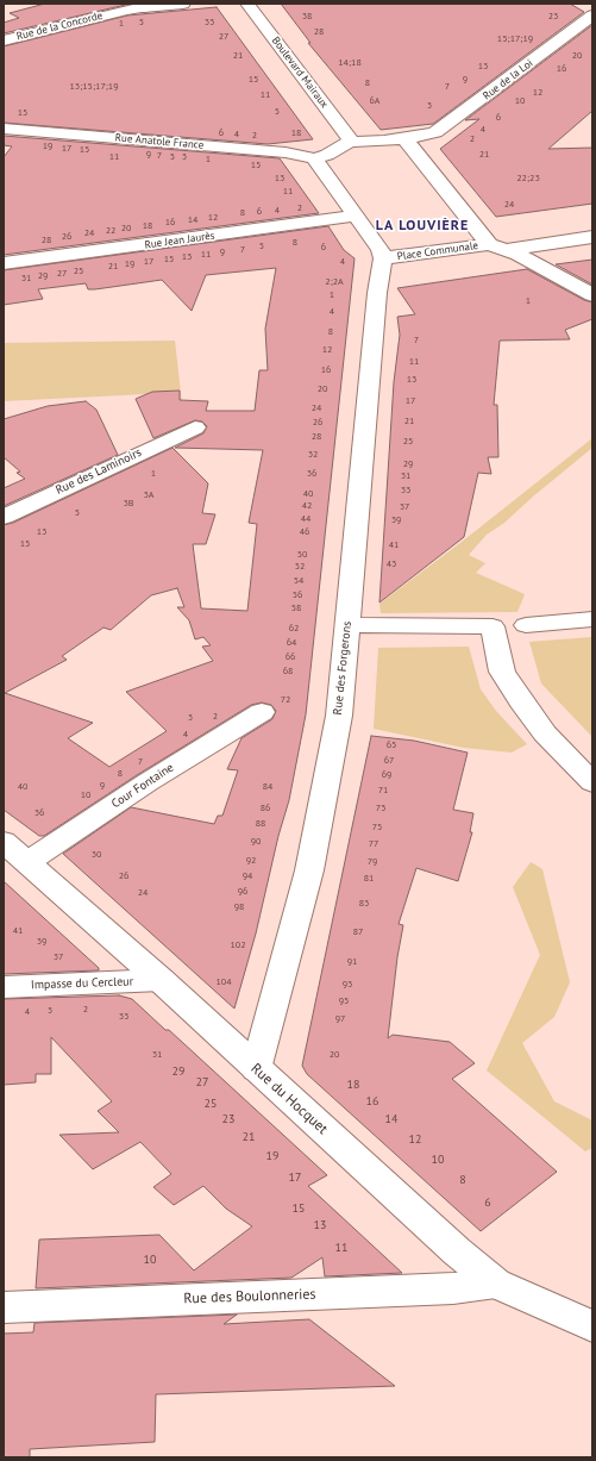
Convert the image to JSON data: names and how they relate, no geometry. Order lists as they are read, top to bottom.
{
  "streets": {
    "street": [
      "Rue de la Concorde",
      "Boulevard Mairaux",
      "Rue de la Loi",
      "Rue Anatole France",
      "Rue Jean Jaurès",
      "Place Communale",
      "Rue des Laminoirs",
      "Rue des Forgerons",
      "Cour Fontaine",
      "Impasse du Cercleur",
      "Rue du Hocquet",
      "Rue des Boulonneries"
    ]
  },
  "crossings": [
    ["Rue de la Loi", "Place Communale"],
    ["Rue Anatole France", "Place Communale"],
    ["Rue Jean Jaurès", "Place Communale"],
    ["Place Communale", "Rue des Forgerons"],
    ["Rue des Forgerons", "Rue du Hocquet"],
    ["Cour Fontaine", "Rue du Hocquet"],
    ["Impasse du Cercleur", "Rue du Hocquet"],
    ["Rue du Hocquet", "Rue des Boulonneries"]
  ],
  "districts": ["LA LOUVIÈRE"],
  "house_numbers": [
    "38",
    "23",
    "5",
    "33",
    "1",
    "28",
    "27",
    "15;17;19",
    "21",
    "20",
    "14;18",
    "13",
    "16",
    "15",
    "9",
    "8",
    "13;15;17;19",
    "7",
    "12",
    "11",
    "6A",
    "10",
    "3",
    "5",
    "15",
    "6",
    "4",
    "6",
    "18",
    "4",
    "2",
    "2",
    "19",
    "17",
    "15",
    "9",
    "21",
    "7",
    "11",
    "5",
    "3",
    "1",
    "15",
    "13",
    "22;23",
    "11",
    "24",
    "2",
    "4",
    "6",
    "8",
    "12",
    "14",
    "16",
    "18",
    "20",
    "22",
    "24",
    "26",
    "28",
    "8",
    "5",
    "6",
    "7",
    "9",
    "11",
    "13",
    "15",
    "17",
    "4",
    "19",
    "21",
    "25",
    "27",
    "29",
    "31",
    "2;2A",
    "1",
    "1",
    "4",
    "8",
    "7",
    "12",
    "11",
    "16",
    "13",
    "20",
    "17",
    "24",
    "21",
    "26",
    "28",
    "25",
    "32",
    "29",
    "1",
    "36",
    "31",
    "33",
    "40",
    "3A",
    "3B",
    "42",
    "37",
    "5",
    "44",
    "39",
    "13",
    "46",
    "15",
    "41",
    "50",
    "43",
    "52",
    "54",
    "56",
    "58",
    "62",
    "64",
    "66",
    "68",
    "72",
    "2",
    "3",
    "4",
    "65",
    "67",
    "7",
    "8",
    "69",
    "9",
    "40",
    "84",
    "71",
    "10",
    "86",
    "73",
    "36",
    "88",
    "75",
    "90",
    "77",
    "30",
    "92",
    "79",
    "26",
    "94",
    "81",
    "96",
    "24",
    "83",
    "98",
    "41",
    "87",
    "39",
    "102",
    "37",
    "91",
    "104",
    "93",
    "95",
    "2",
    "3",
    "4",
    "33",
    "97",
    "31",
    "20",
    "29",
    "27",
    "18",
    "16",
    "25",
    "23",
    "14",
    "21",
    "12",
    "19",
    "10",
    "17",
    "8",
    "6",
    "15",
    "13",
    "11",
    "10"
  ]
}
